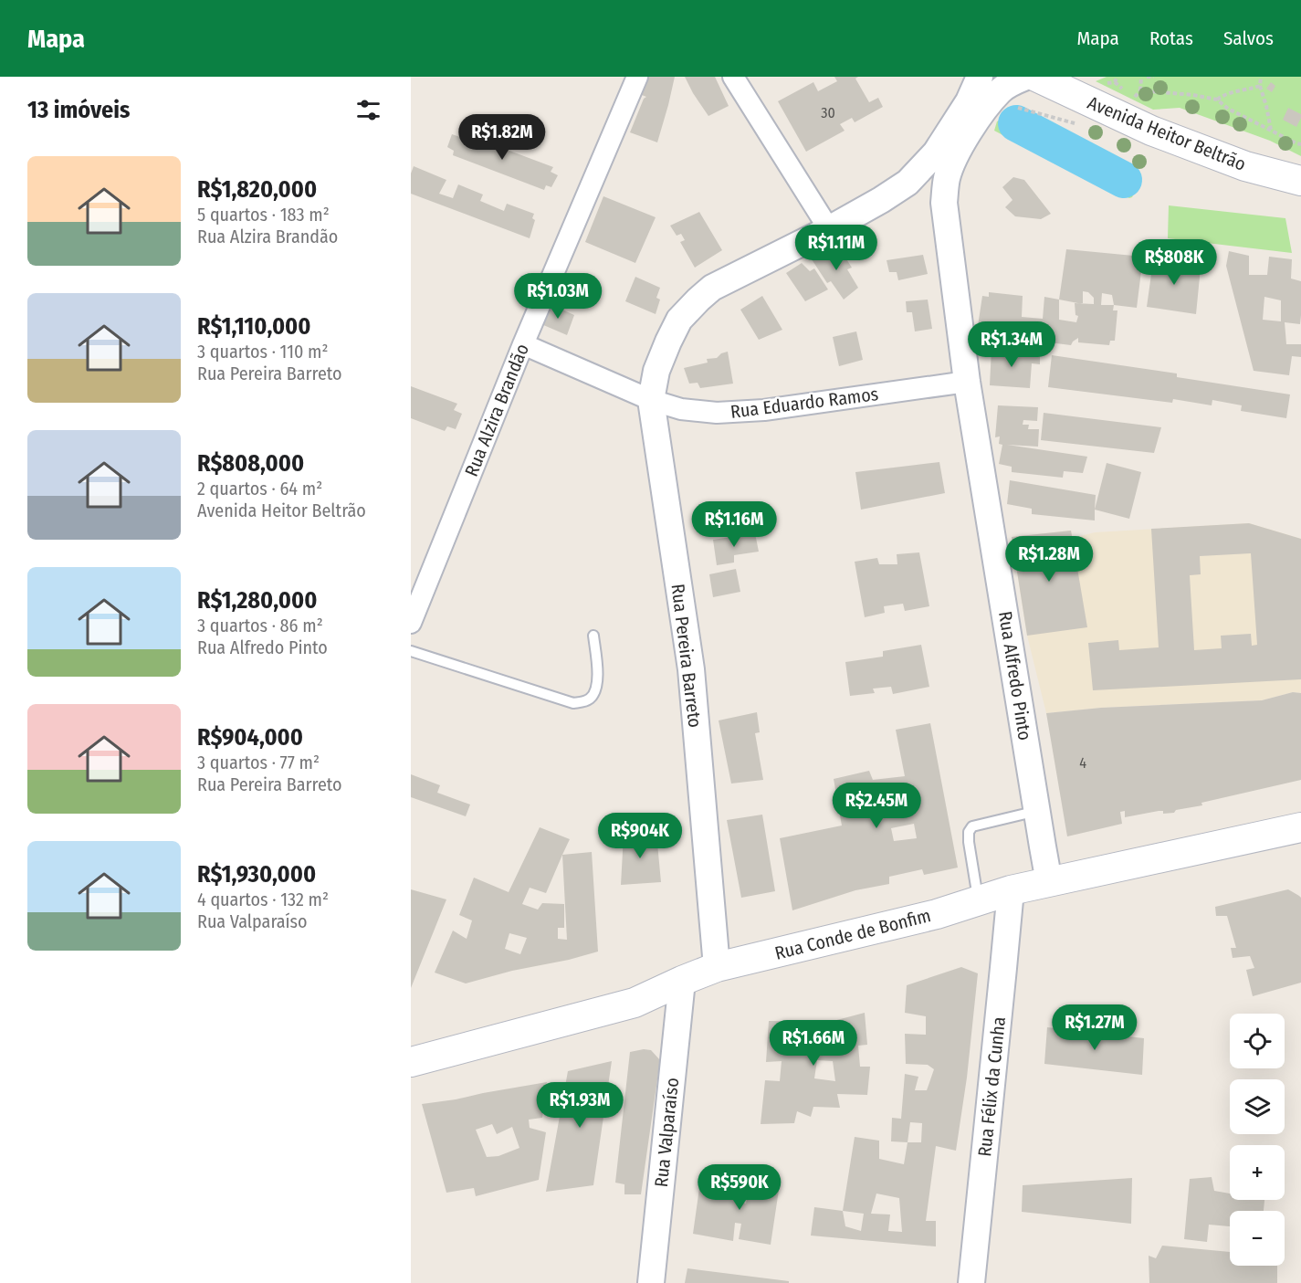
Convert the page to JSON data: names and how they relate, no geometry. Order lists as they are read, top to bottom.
{
  "streets": {
    "main road": ["Avenida Heitor Beltrão", "Rua Conde de Bonfim"],
    "street": [
      "Rua Eduardo Ramos",
      "Rua Alzira Brandão",
      "Rua Pereira Barreto",
      "Rua Alfredo Pinto",
      "Rua Félix da Cunha",
      "Rua Valparaíso"
    ]
  },
  "crossings": [
    ["Rua Eduardo Ramos", "Rua Alzira Brandão"],
    ["Rua Eduardo Ramos", "Rua Pereira Barreto"],
    ["Rua Eduardo Ramos", "Rua Alfredo Pinto"],
    ["Rua Pereira Barreto", "Rua Conde de Bonfim"],
    ["Rua Alfredo Pinto", "Rua Conde de Bonfim"],
    ["Rua Conde de Bonfim", "Rua Félix da Cunha"],
    ["Rua Conde de Bonfim", "Rua Valparaíso"]
  ],
  "house_numbers": ["30", "4"],
  "page": {
    "header": "Mapa",
    "nav": ["Mapa", "Rotas", "Salvos"],
    "heading": "13 imóveis",
    "price": [
      "R$1.82M",
      "R$1.11M",
      "R$808K",
      "R$1.03M",
      "R$1.34M",
      "R$1.16M",
      "R$1.28M",
      "R$2.45M",
      "R$904K",
      "R$1.27M",
      "R$1.66M",
      "R$1.93M",
      "R$590K"
    ],
    "list": [
      {
        "name": "R$1,820,000",
        "note": "5 quartos · 183 m² · Rua Alzira Brandão"
      },
      {
        "name": "R$1,110,000",
        "note": "3 quartos · 110 m² · Rua Pereira Barreto"
      },
      {
        "name": "R$808,000",
        "note": "2 quartos · 64 m² · Avenida Heitor Beltrão"
      },
      {
        "name": "R$1,280,000",
        "note": "3 quartos · 86 m² · Rua Alfredo Pinto"
      },
      {
        "name": "R$904,000",
        "note": "3 quartos · 77 m² · Rua Pereira Barreto"
      },
      {
        "name": "R$1,930,000",
        "note": "4 quartos · 132 m² · Rua Valparaíso"
      }
    ],
    "map_buttons": ["+", "−"]
  }
}
